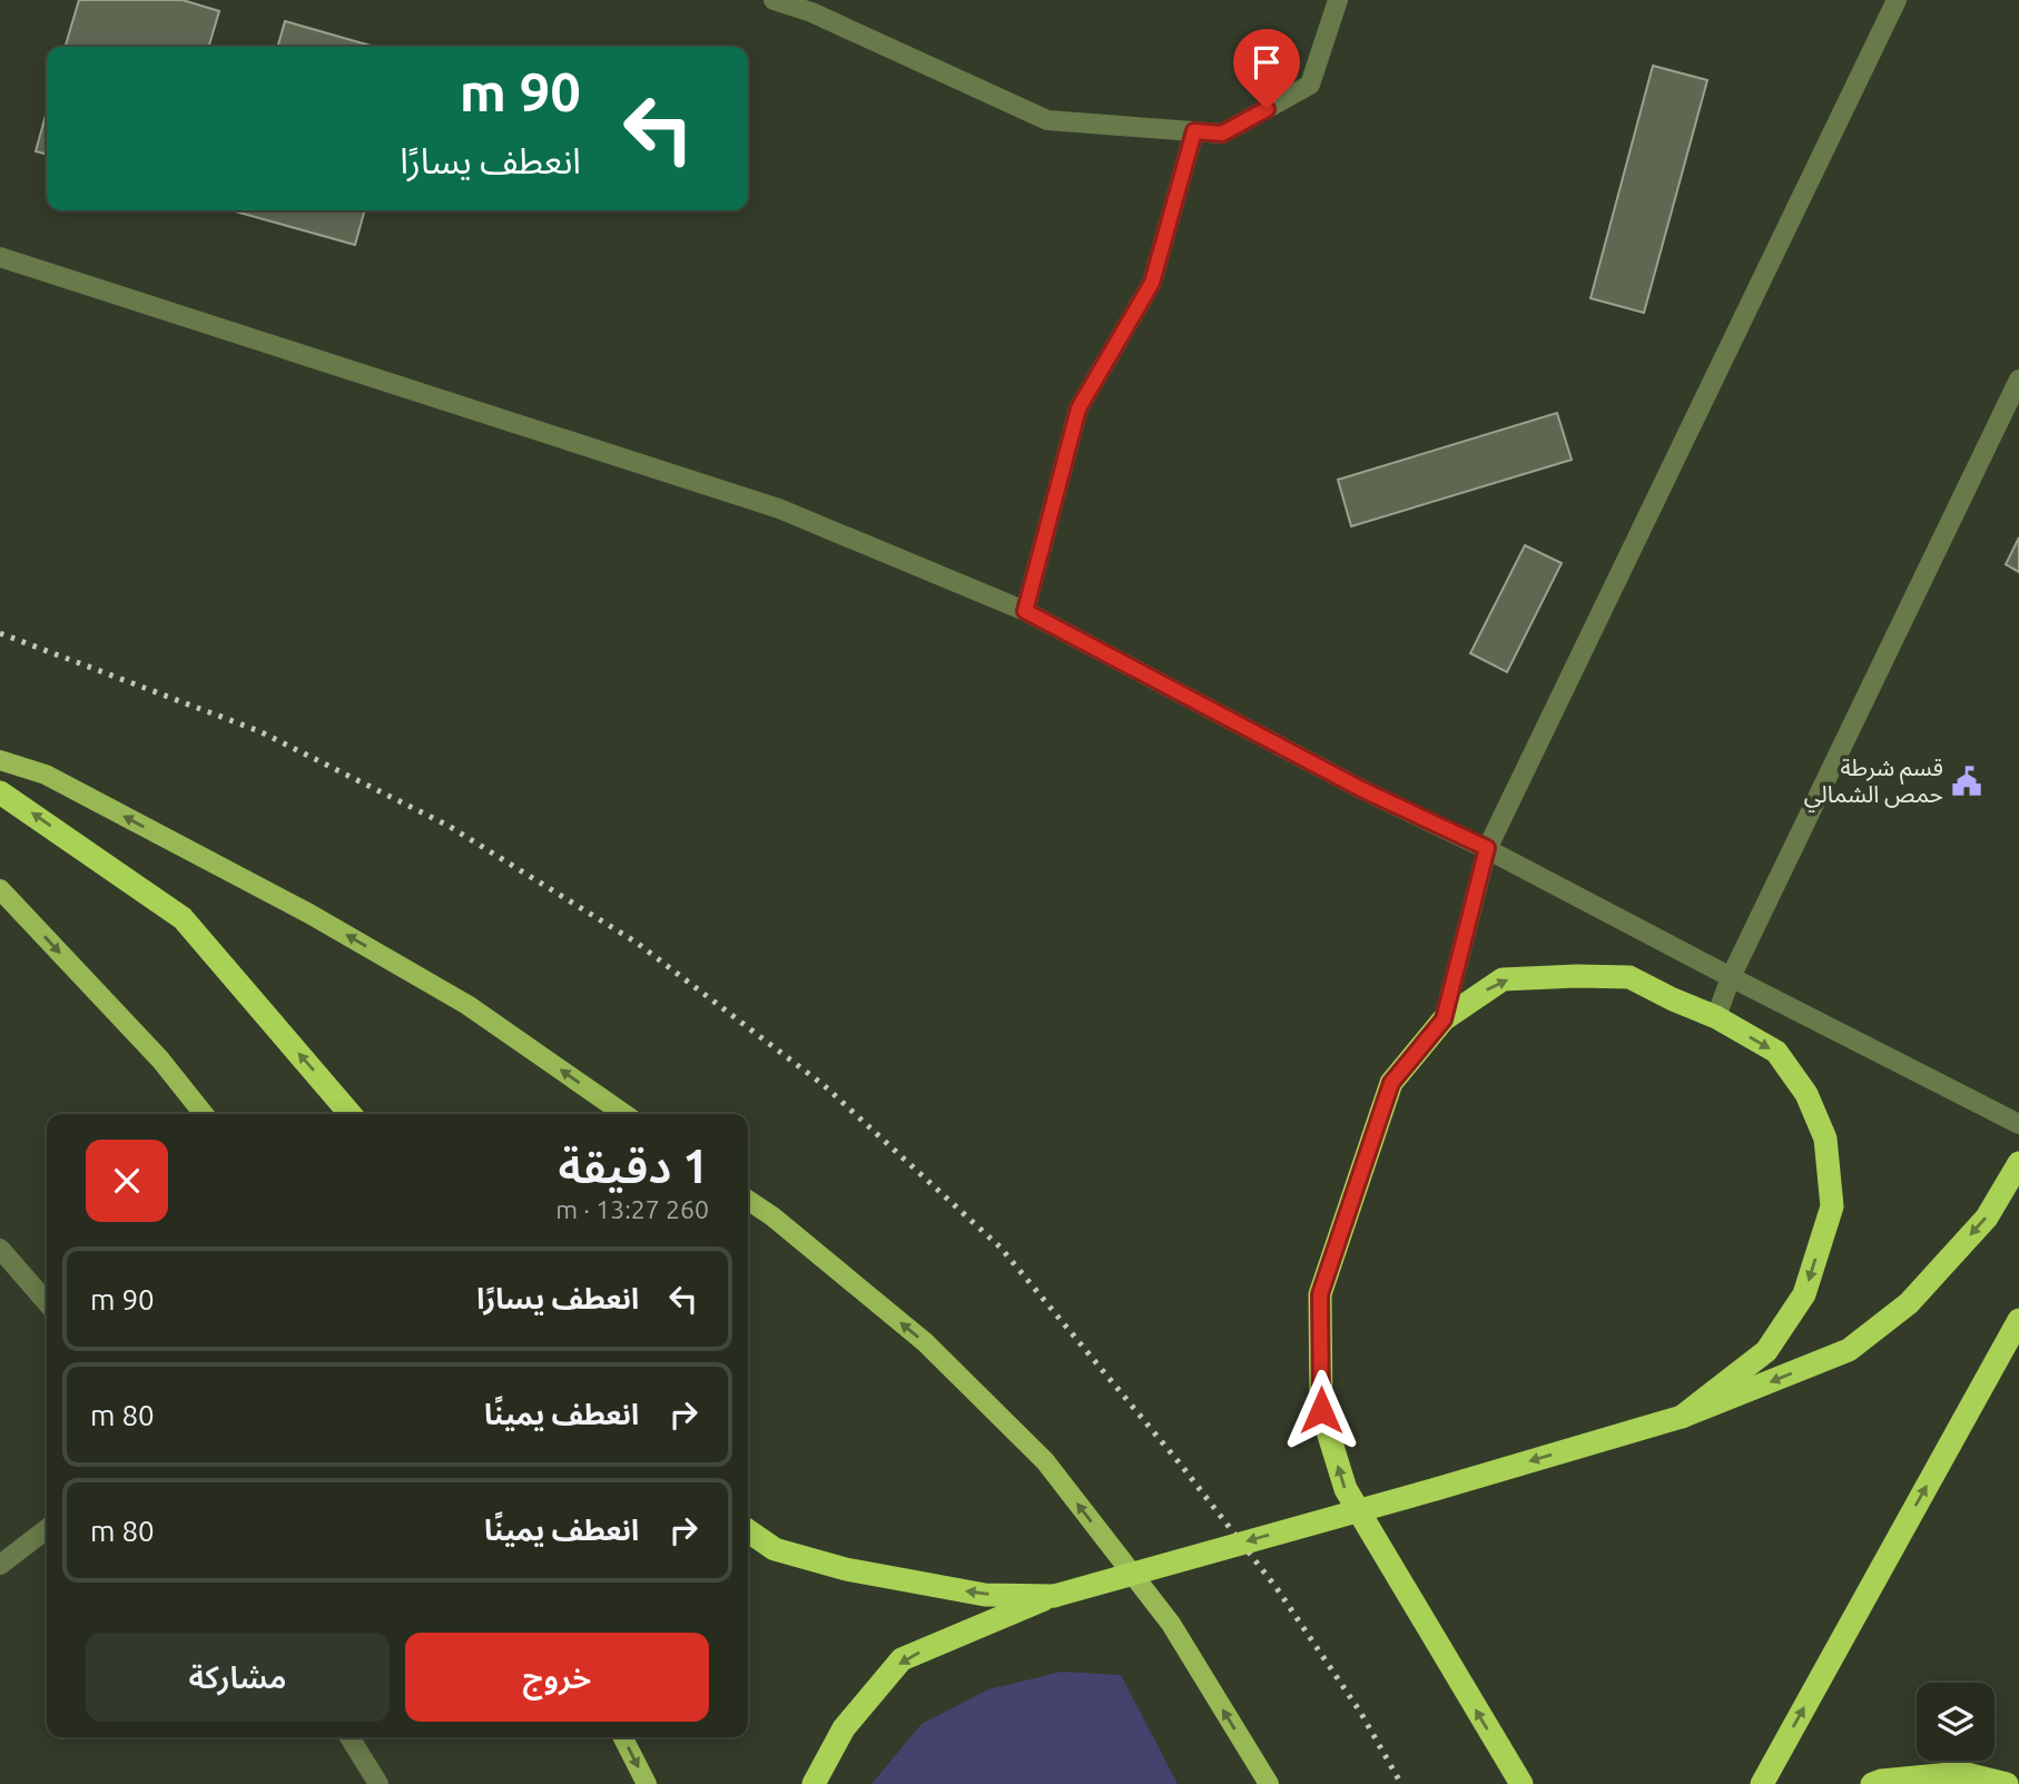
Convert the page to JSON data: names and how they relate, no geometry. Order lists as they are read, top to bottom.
{
  "places": {
    "public building": ["قسم شرطة حمص الشمالي"]
  },
  "page": {
    "turn": ["90 m", "انعطف يسارًا"],
    "heading": ["1 دقيقة", "260 m · 13:27"],
    "list": [
      {
        "name": "انعطف يسارًا",
        "value": "90 m"
      },
      {
        "name": "انعطف يمينًا",
        "value": "80 m"
      },
      {
        "name": "انعطف يمينًا",
        "value": "80 m"
      }
    ],
    "buttons": ["خروج", "مشاركة"]
  }
}
